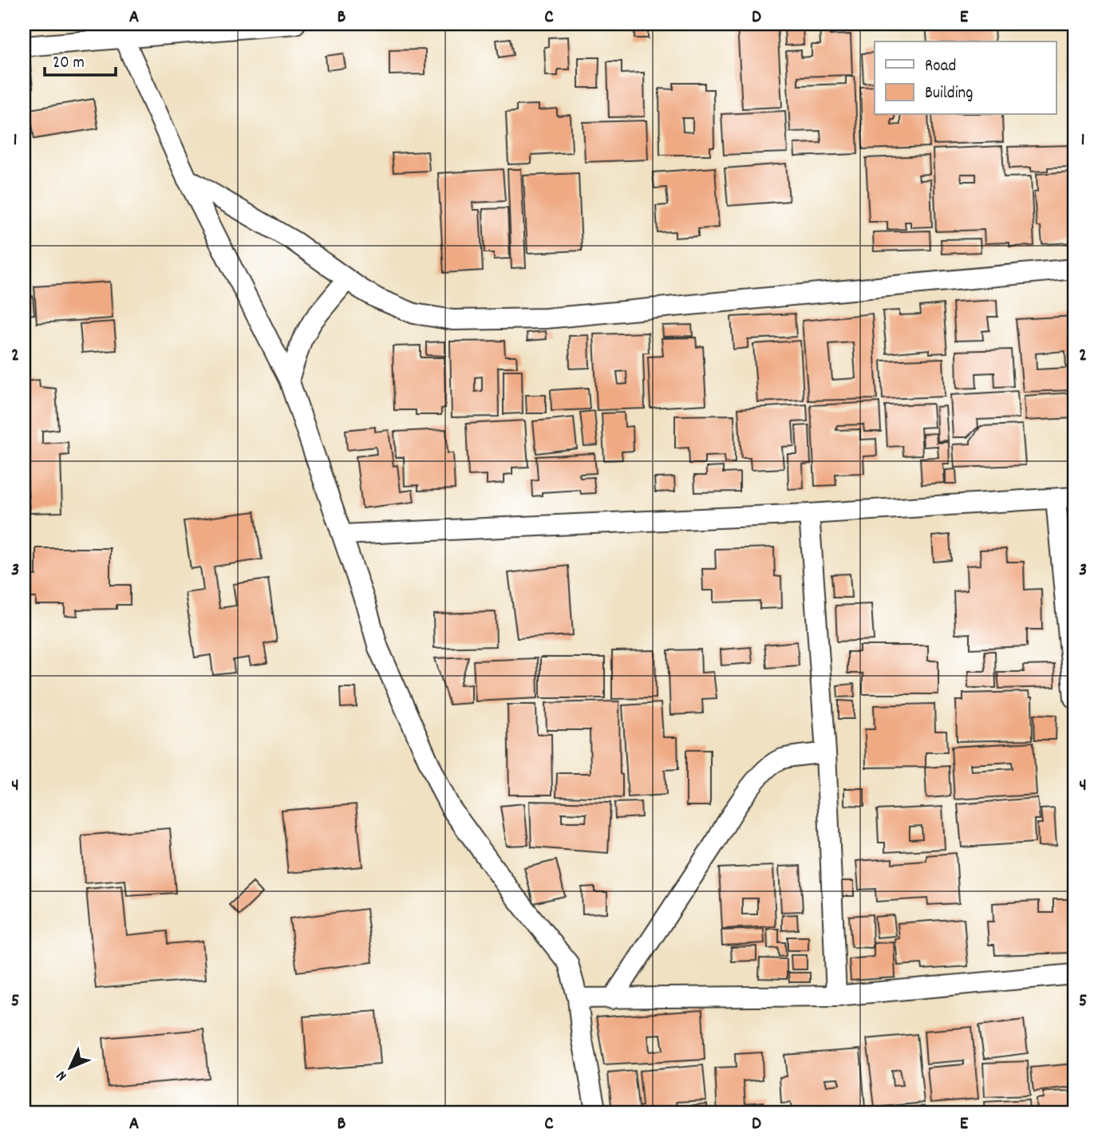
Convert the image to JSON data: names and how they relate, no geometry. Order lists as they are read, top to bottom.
{
  "legend": ["Road", "Building"],
  "scale_bar": "20 m",
  "north": "bottom left",
  "grid": {
    "columns": [
      "A",
      "B",
      "C",
      "D",
      "E"
    ],
    "rows": [
      "1",
      "2",
      "3",
      "4",
      "5"
    ]
  }
}
